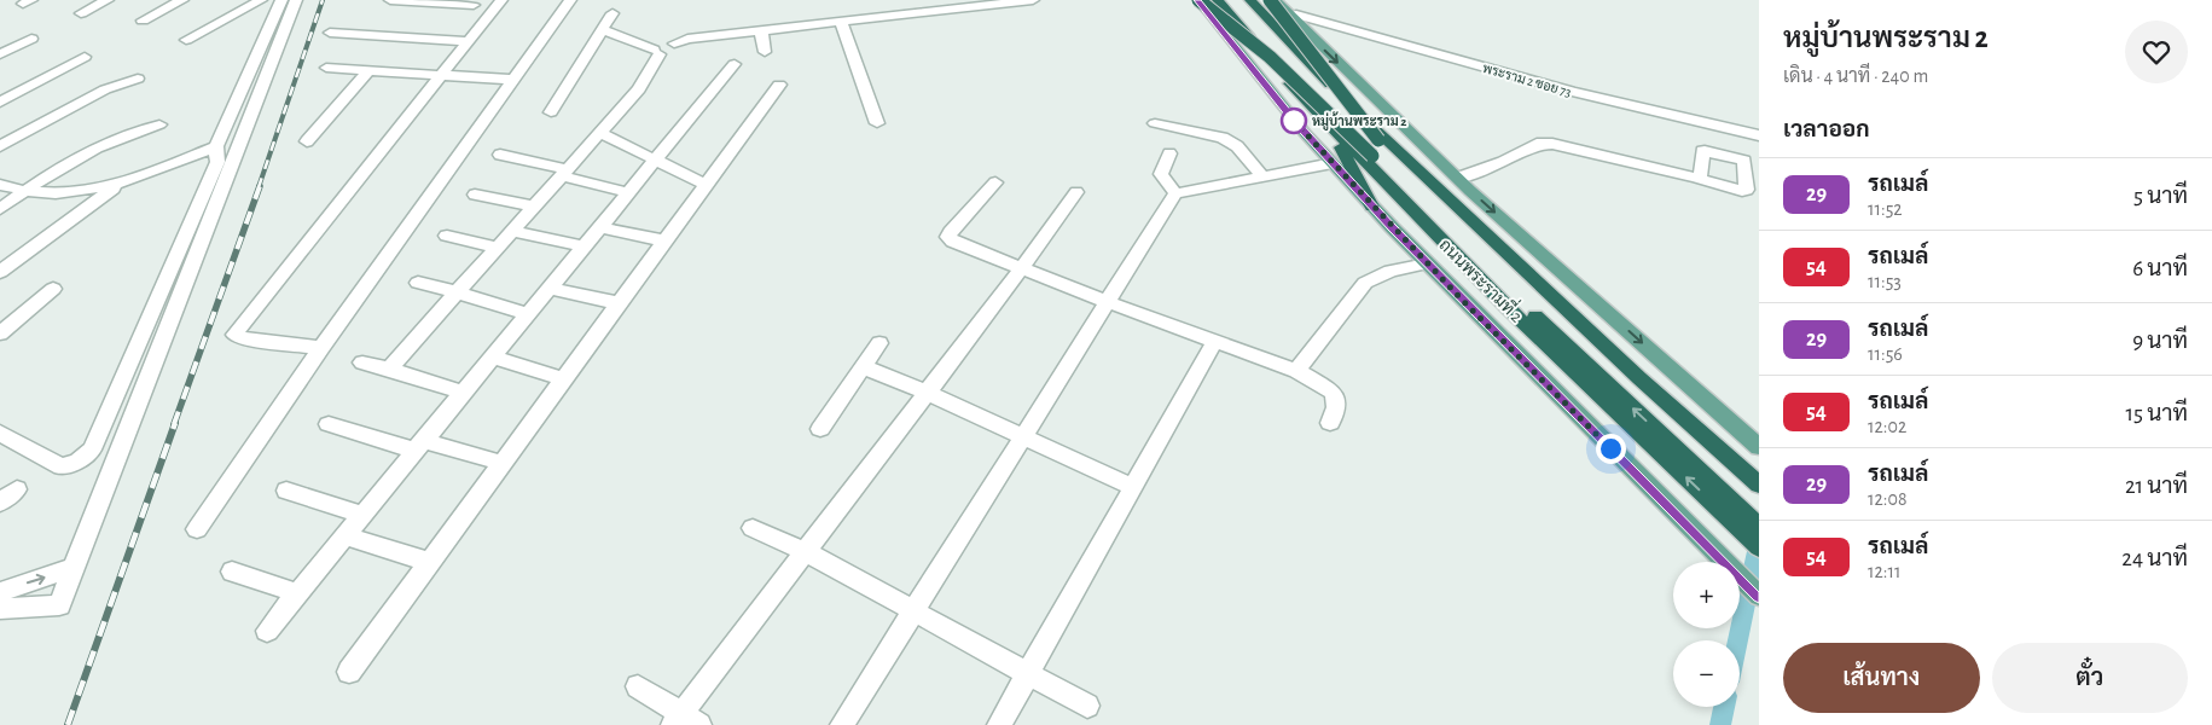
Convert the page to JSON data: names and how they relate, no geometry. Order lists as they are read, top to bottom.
{
  "streets": {
    "highway": ["ถนนพระรามที่ 2"],
    "street": ["พระราม 2 ซอย 73"]
  },
  "places": ["หมู่บ้านพระราม 2"],
  "lines": ["bus line 29"],
  "page": {
    "heading": [
      ["หมู่บ้านพระราม 2", "เดิน · 4 นาที · 240 m"],
      "เวลาออก"
    ],
    "list": [
      {
        "mark": "29",
        "name": "รถเมล์",
        "note": "11:52",
        "value": "5 นาที"
      },
      {
        "mark": "54",
        "name": "รถเมล์",
        "note": "11:53",
        "value": "6 นาที"
      },
      {
        "mark": "29",
        "name": "รถเมล์",
        "note": "11:56",
        "value": "9 นาที"
      },
      {
        "mark": "54",
        "name": "รถเมล์",
        "note": "12:02",
        "value": "15 นาที"
      },
      {
        "mark": "29",
        "name": "รถเมล์",
        "note": "12:08",
        "value": "21 นาที"
      },
      {
        "mark": "54",
        "name": "รถเมล์",
        "note": "12:11",
        "value": "24 นาที"
      }
    ],
    "map_buttons": ["+", "−"],
    "buttons": ["เส้นทาง", "ตั๋ว"]
  }
}
